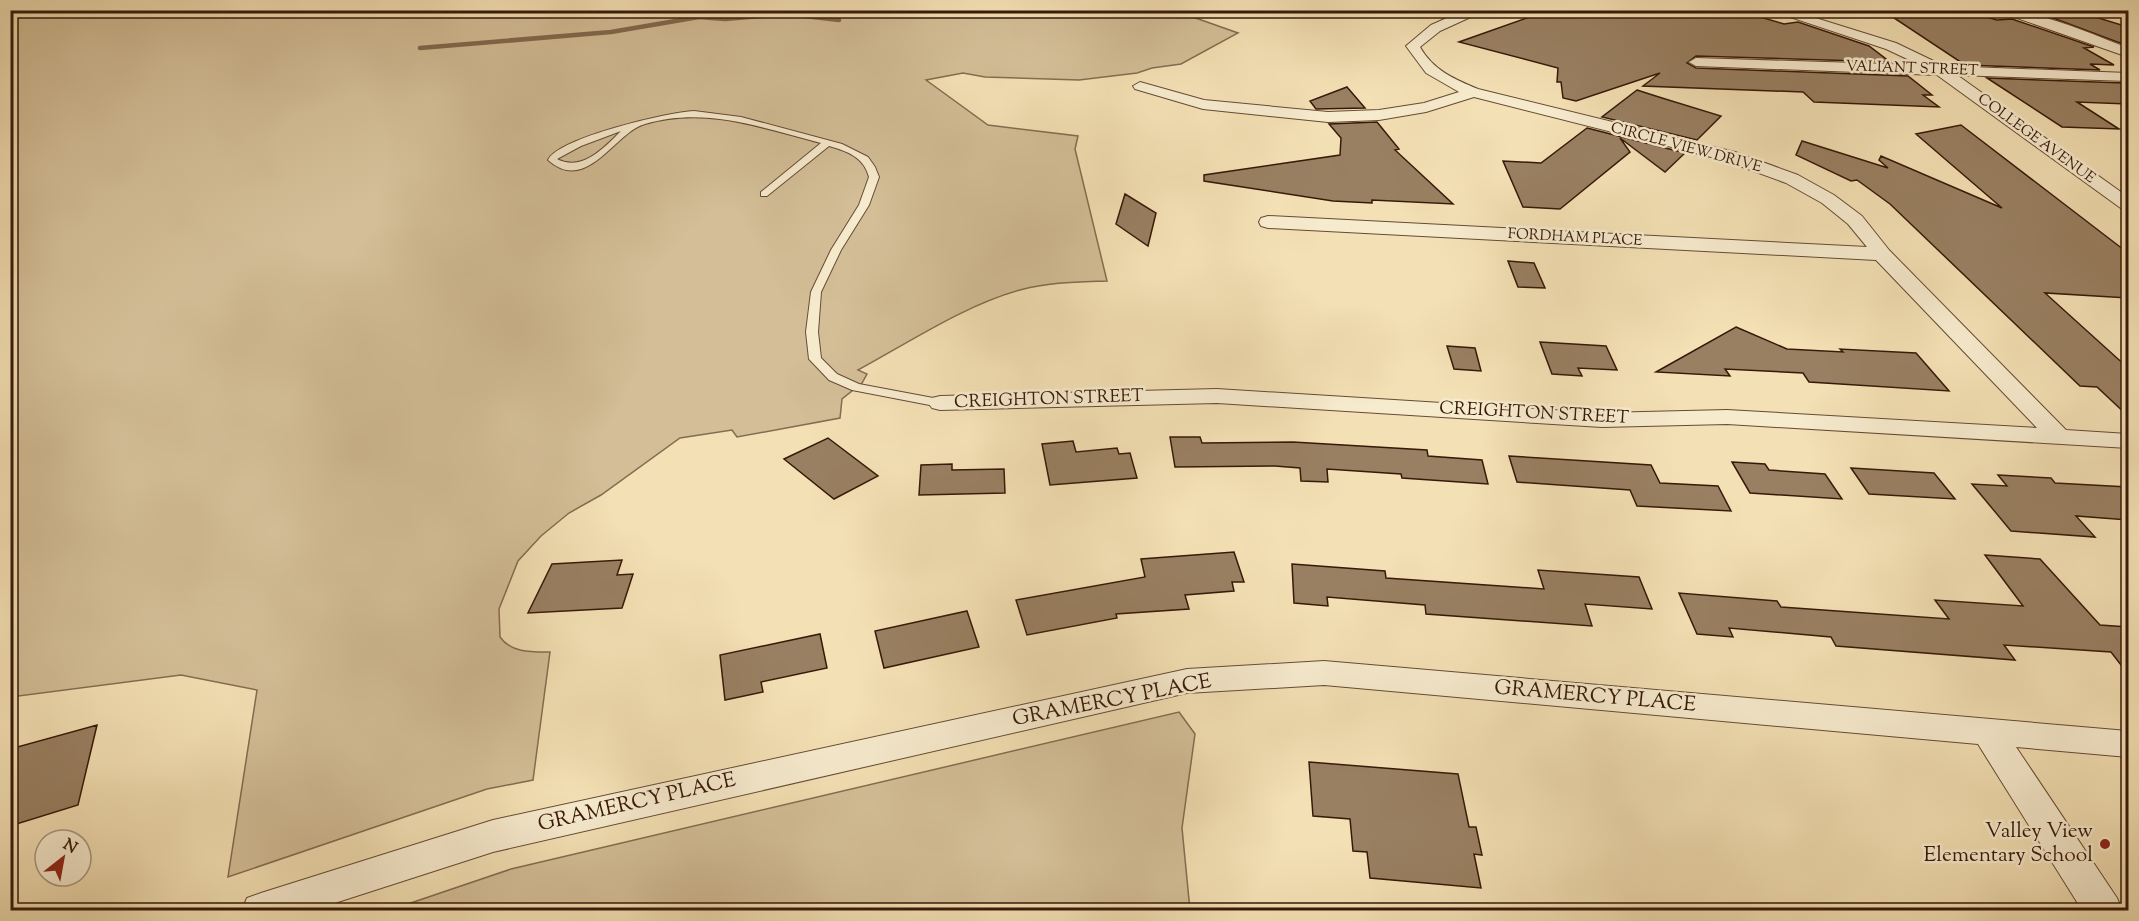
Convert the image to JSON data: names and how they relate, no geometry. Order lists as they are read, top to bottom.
{
  "streets": {
    "street": [
      "VALIANT STREET",
      "COLLEGE AVENUE",
      "CIRCLE VIEW DRIVE",
      "FORDHAM PLACE",
      "CREIGHTON STREET",
      "GRAMERCY PLACE"
    ]
  },
  "crossings": [
    ["VALIANT STREET", "COLLEGE AVENUE"],
    ["CIRCLE VIEW DRIVE", "FORDHAM PLACE"],
    ["CIRCLE VIEW DRIVE", "CREIGHTON STREET"]
  ],
  "places": ["Valley View Elementary School"],
  "north": "top right"
}
